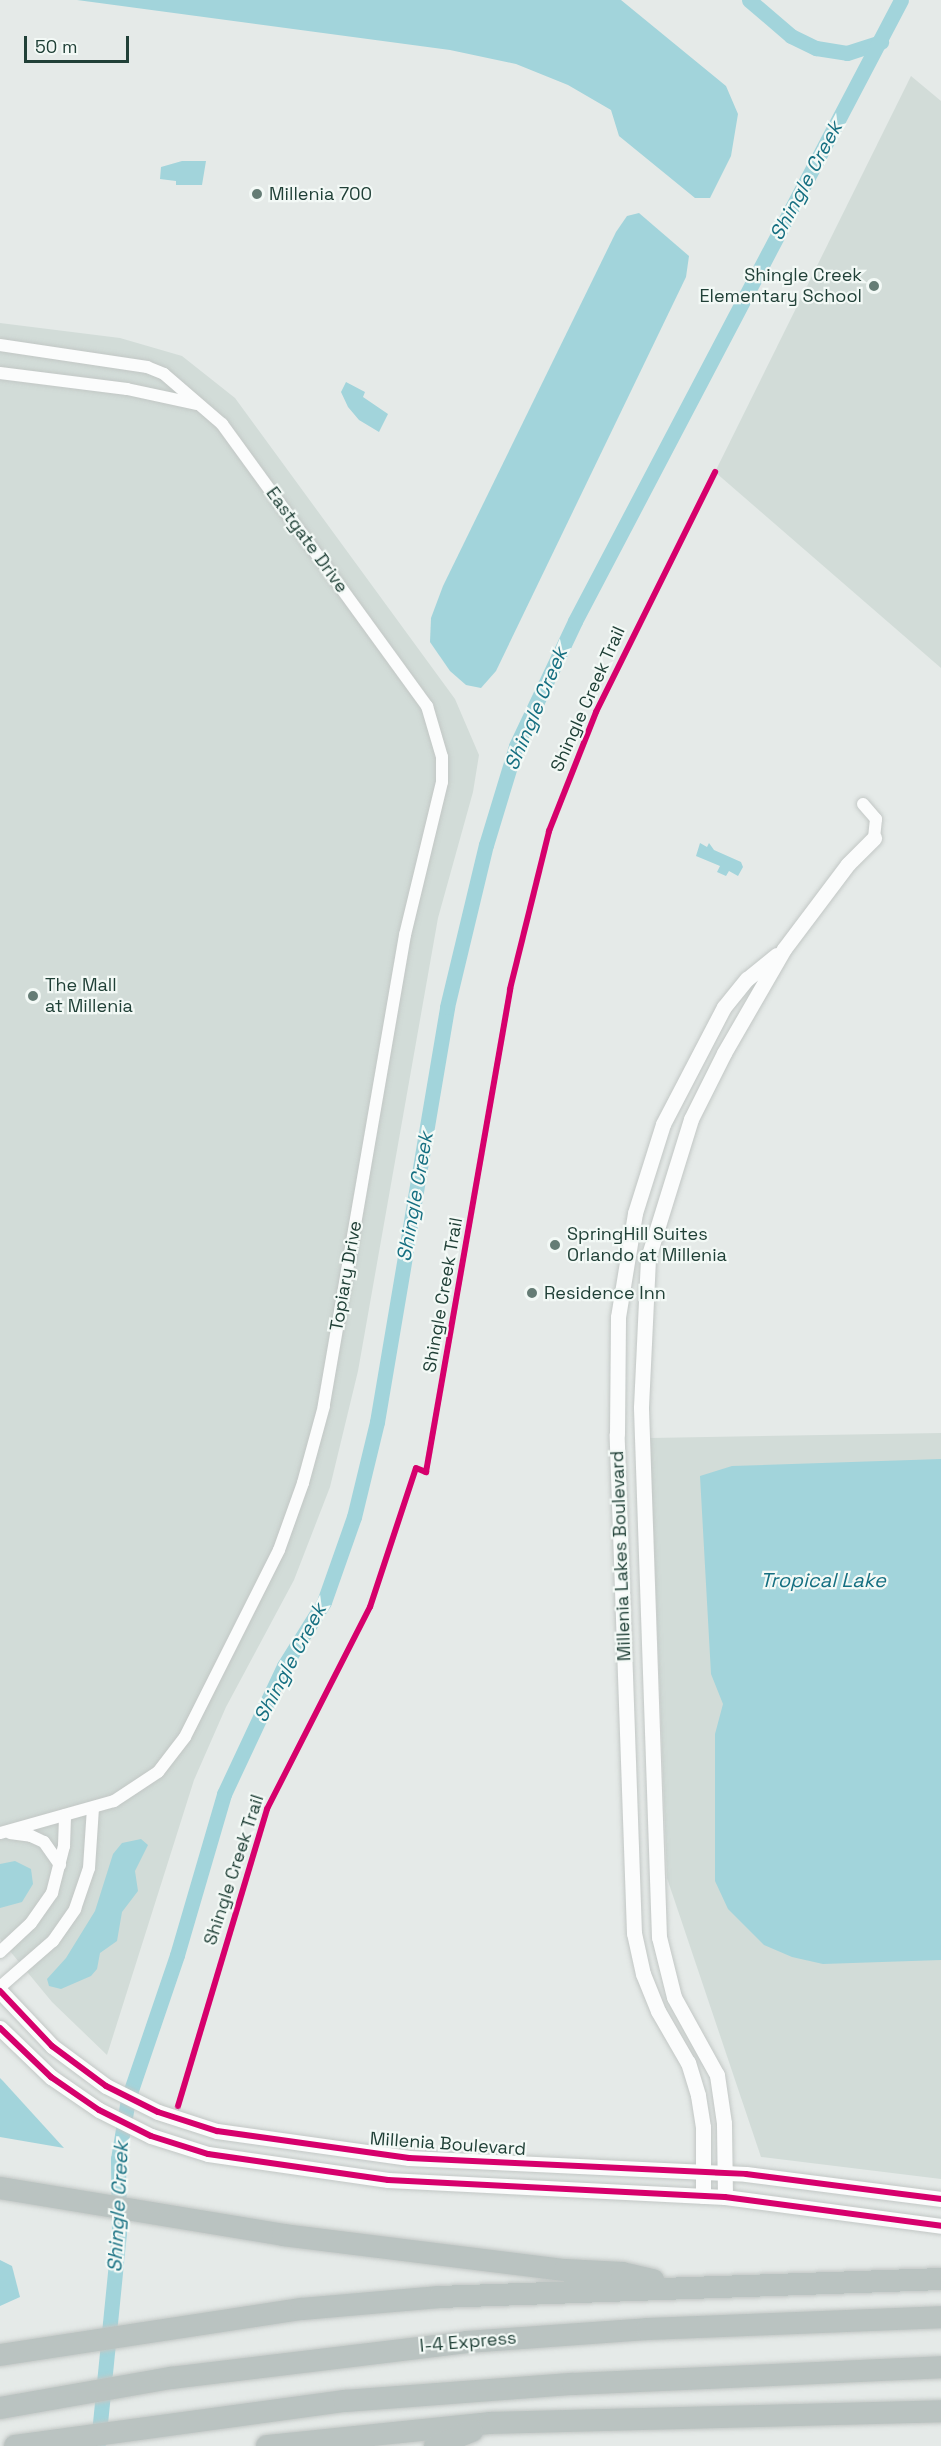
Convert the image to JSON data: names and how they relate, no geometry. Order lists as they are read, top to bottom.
{
  "streets": {
    "highway": ["I-4 Express"],
    "street": [
      "Eastgate Drive",
      "Topiary Drive",
      "Millenia Lakes Boulevard",
      "Millenia Boulevard"
    ],
    "cycle path": ["Shingle Creek Trail"]
  },
  "crossings": [
    ["Eastgate Drive", "Topiary Drive"],
    ["Millenia Lakes Boulevard", "Millenia Boulevard"]
  ],
  "water": ["Shingle Creek", "Tropical Lake"],
  "places": [
    "Millenia 700",
    "Shingle Creek Elementary School",
    "The Mall at Millenia",
    "SpringHill Suites Orlando at Millenia",
    "Residence Inn"
  ],
  "scale_bar": "50 m"
}
